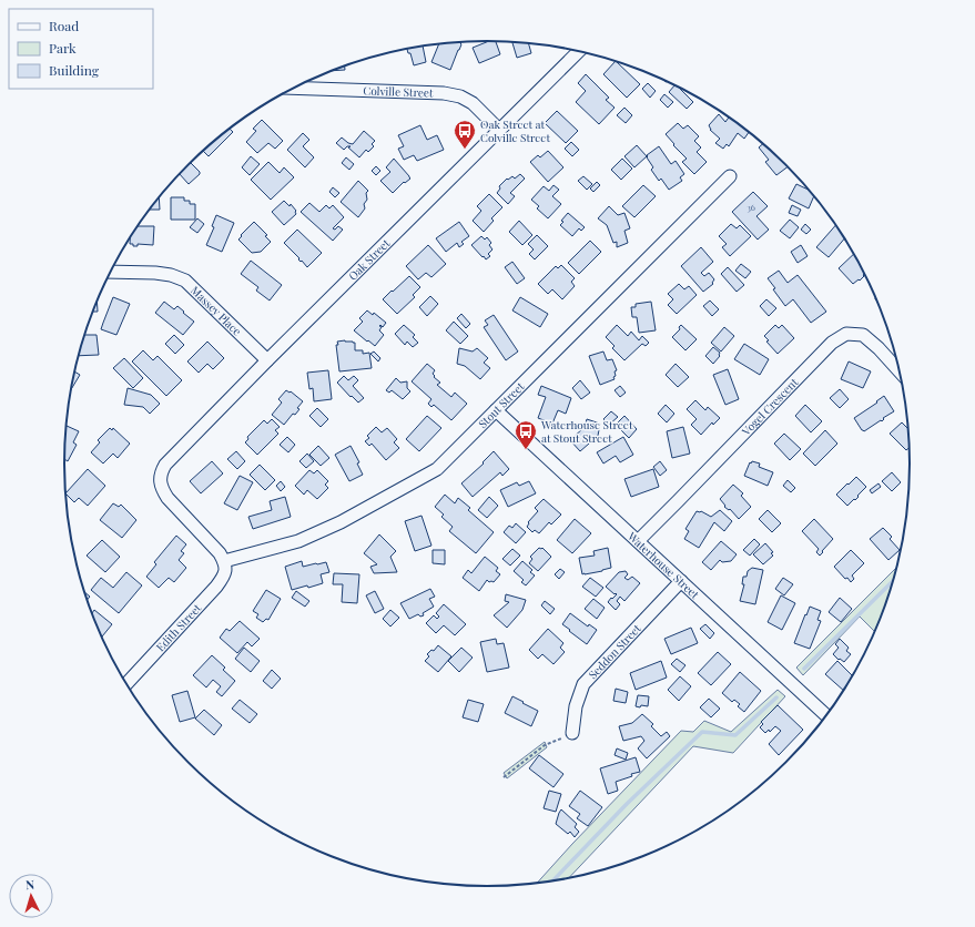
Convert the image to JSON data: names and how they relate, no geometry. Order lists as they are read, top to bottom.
{
  "streets": {
    "street": [
      "Colville Street",
      "Oak Street",
      "Massey Place",
      "Stout Street",
      "Vogel Crescent",
      "Waterhouse Street",
      "Edith Street",
      "Seddon Street"
    ]
  },
  "crossings": [
    ["Colville Street", "Oak Street"],
    ["Oak Street", "Massey Place"],
    ["Oak Street", "Stout Street"],
    ["Oak Street", "Edith Street"],
    ["Stout Street", "Waterhouse Street"],
    ["Stout Street", "Edith Street"],
    ["Vogel Crescent", "Waterhouse Street"],
    ["Waterhouse Street", "Seddon Street"]
  ],
  "places": {
    "bus stop": ["Oak Street at Colville Street", "Waterhouse Street at Stout Street"]
  },
  "house_numbers": ["36"],
  "legend": ["Road", "Park", "Building"],
  "north": "top"
}
